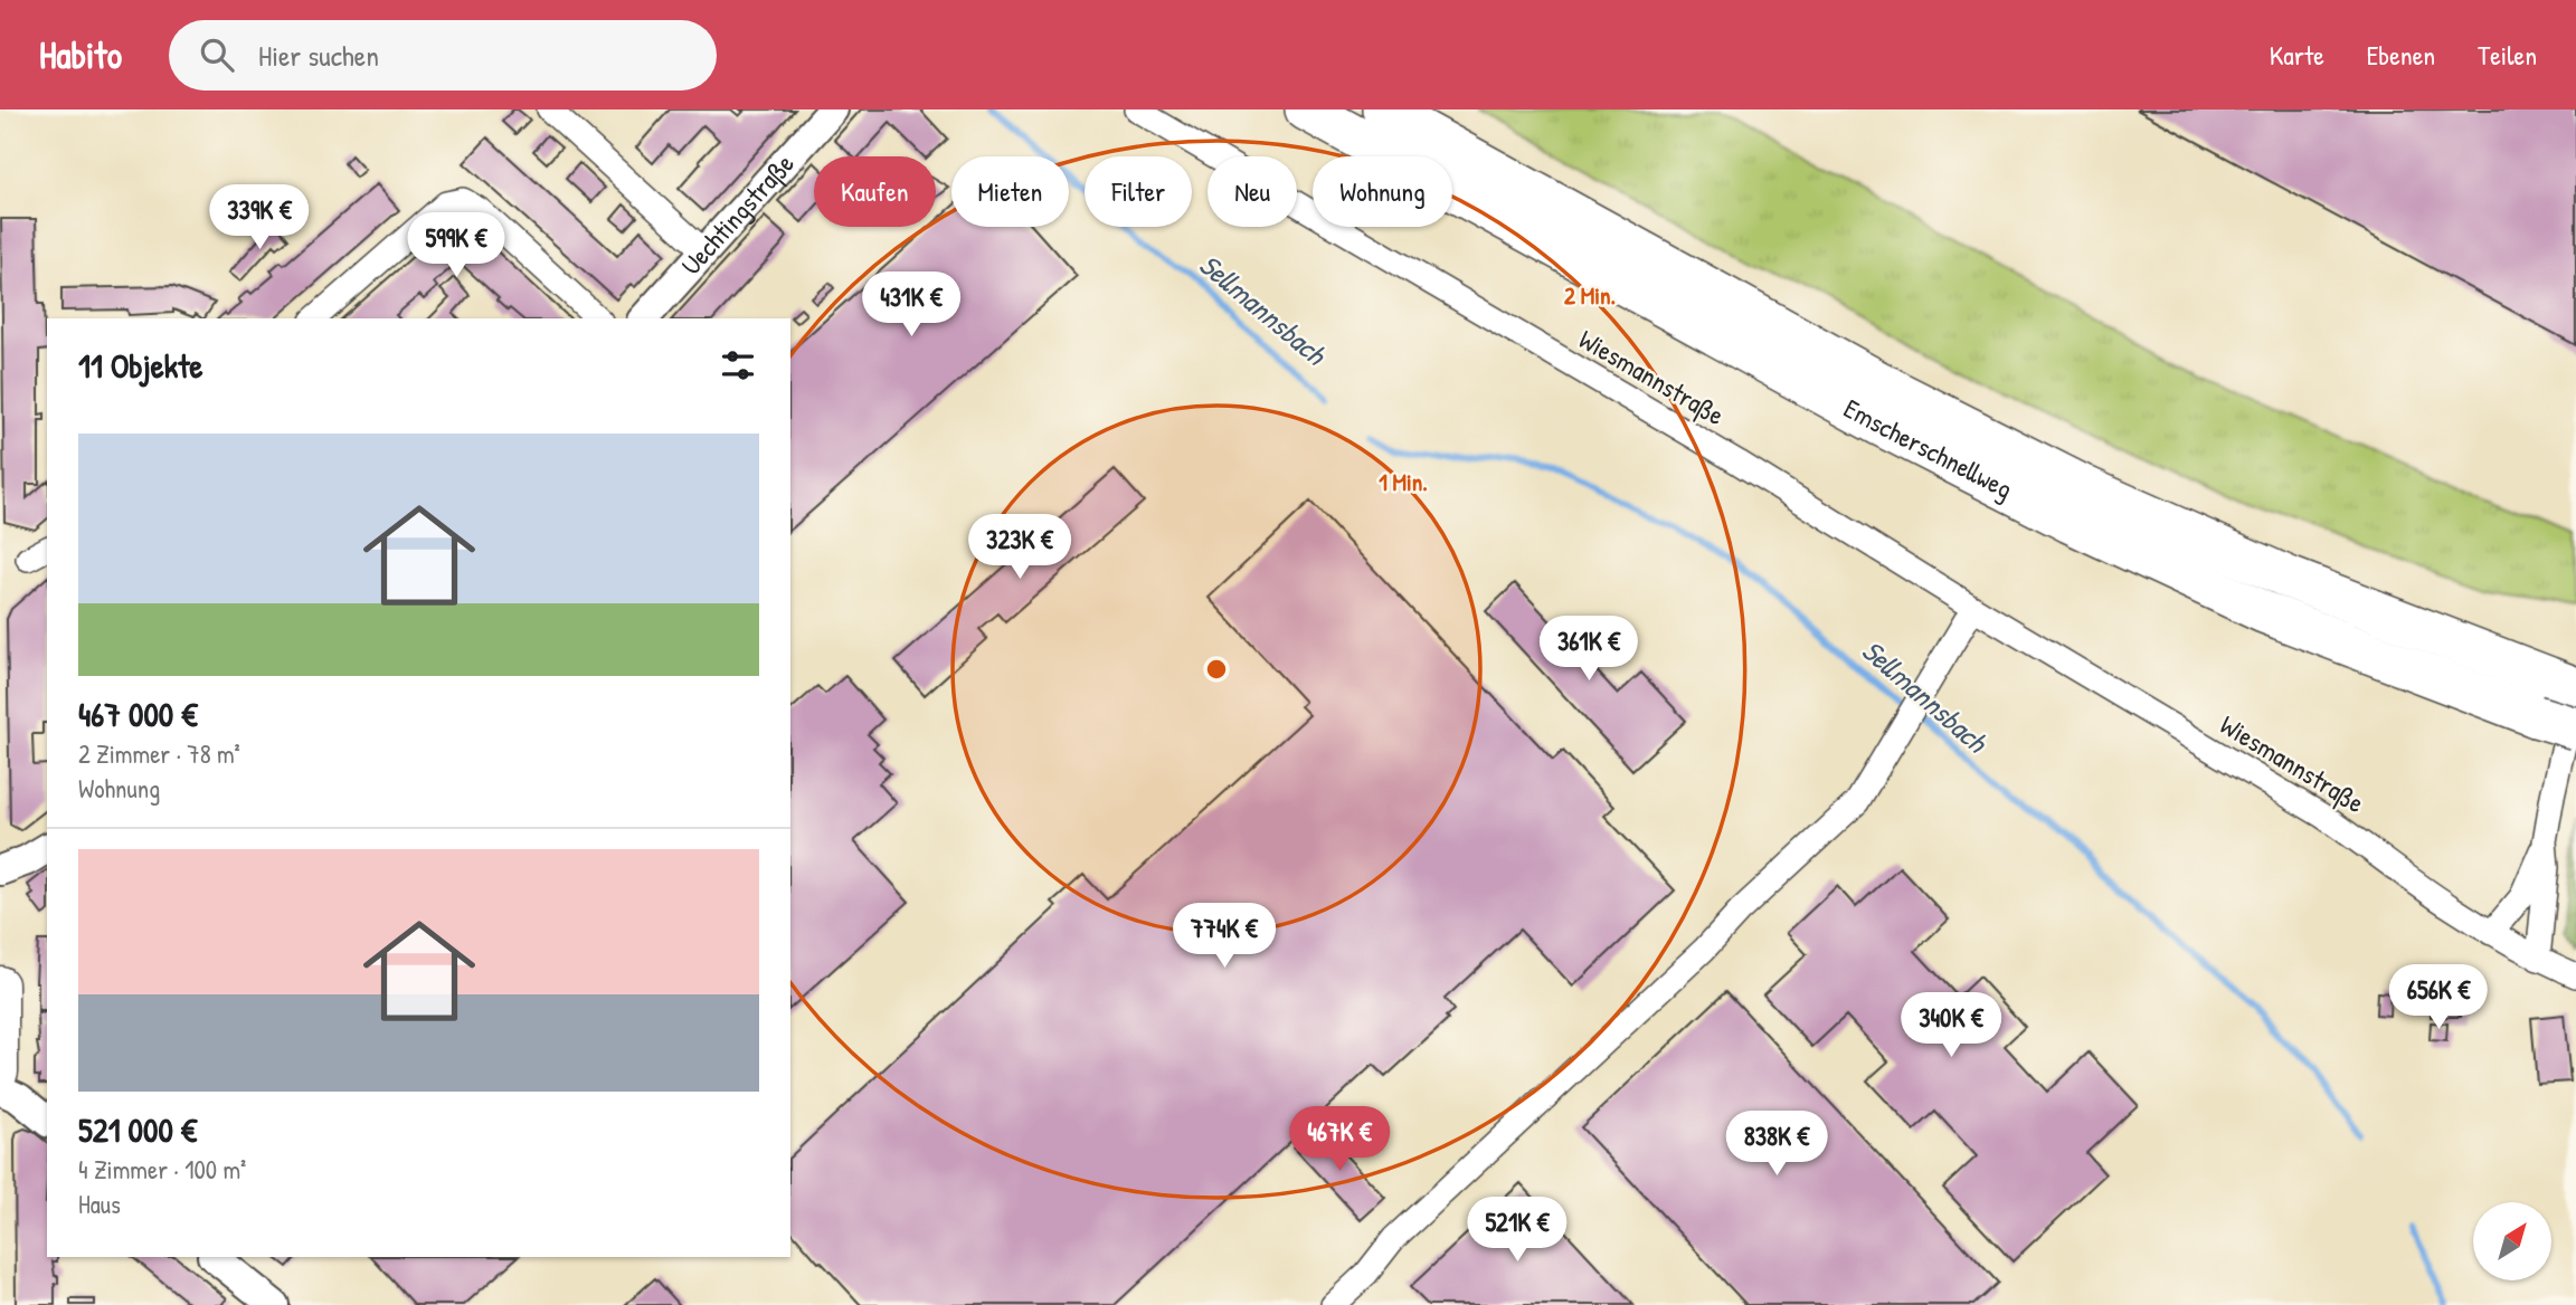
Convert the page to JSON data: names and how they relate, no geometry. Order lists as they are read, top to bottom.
{
  "streets": {
    "highway": ["Emscherschnellweg"],
    "street": ["Uechtingstraße", "Wiesmannstraße"]
  },
  "water": ["Sellmannsbach"],
  "north": "top right",
  "page": {
    "header": "Habito",
    "search": "Hier suchen",
    "nav": ["Karte", "Ebenen", "Teilen"],
    "chip": [
      "Kaufen",
      "Mieten",
      "Filter",
      "Neu",
      "Wohnung"
    ],
    "price": [
      "339K €",
      "599K €",
      "431K €",
      "323K €",
      "361K €",
      "774K €",
      "656K €",
      "340K €",
      "467K €",
      "838K €",
      "521K €"
    ],
    "heading": "11 Objekte",
    "list": [
      {
        "name": "467 000 €",
        "note": "2 Zimmer · 78 m² · Wohnung"
      },
      {
        "name": "521 000 €",
        "note": "4 Zimmer · 100 m² · Haus"
      }
    ]
  },
  "rings": ["2 Min.", "1 Min."]
}
